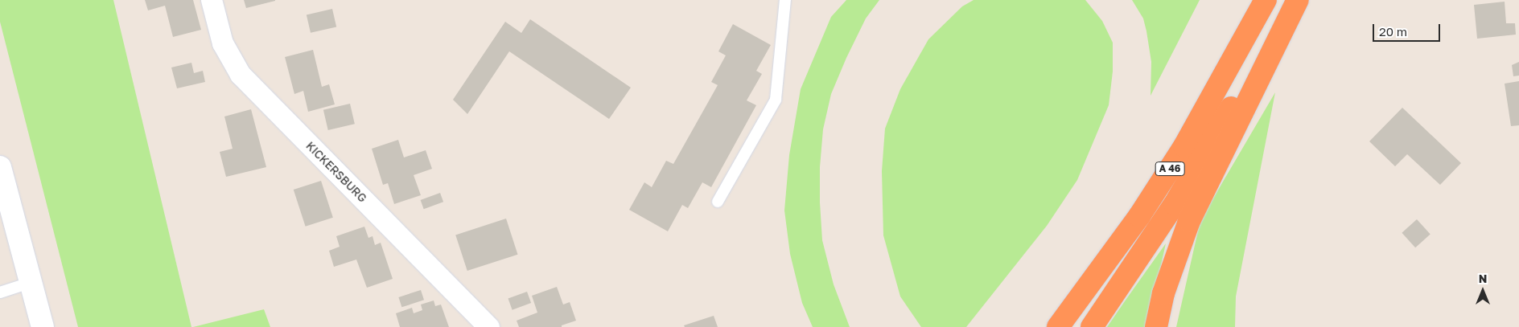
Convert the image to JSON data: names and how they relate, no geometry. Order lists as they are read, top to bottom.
{
  "streets": {
    "highway": ["A 46"],
    "street": ["KICKERSBURG"]
  },
  "scale_bar": "20 m",
  "north": "top"
}
